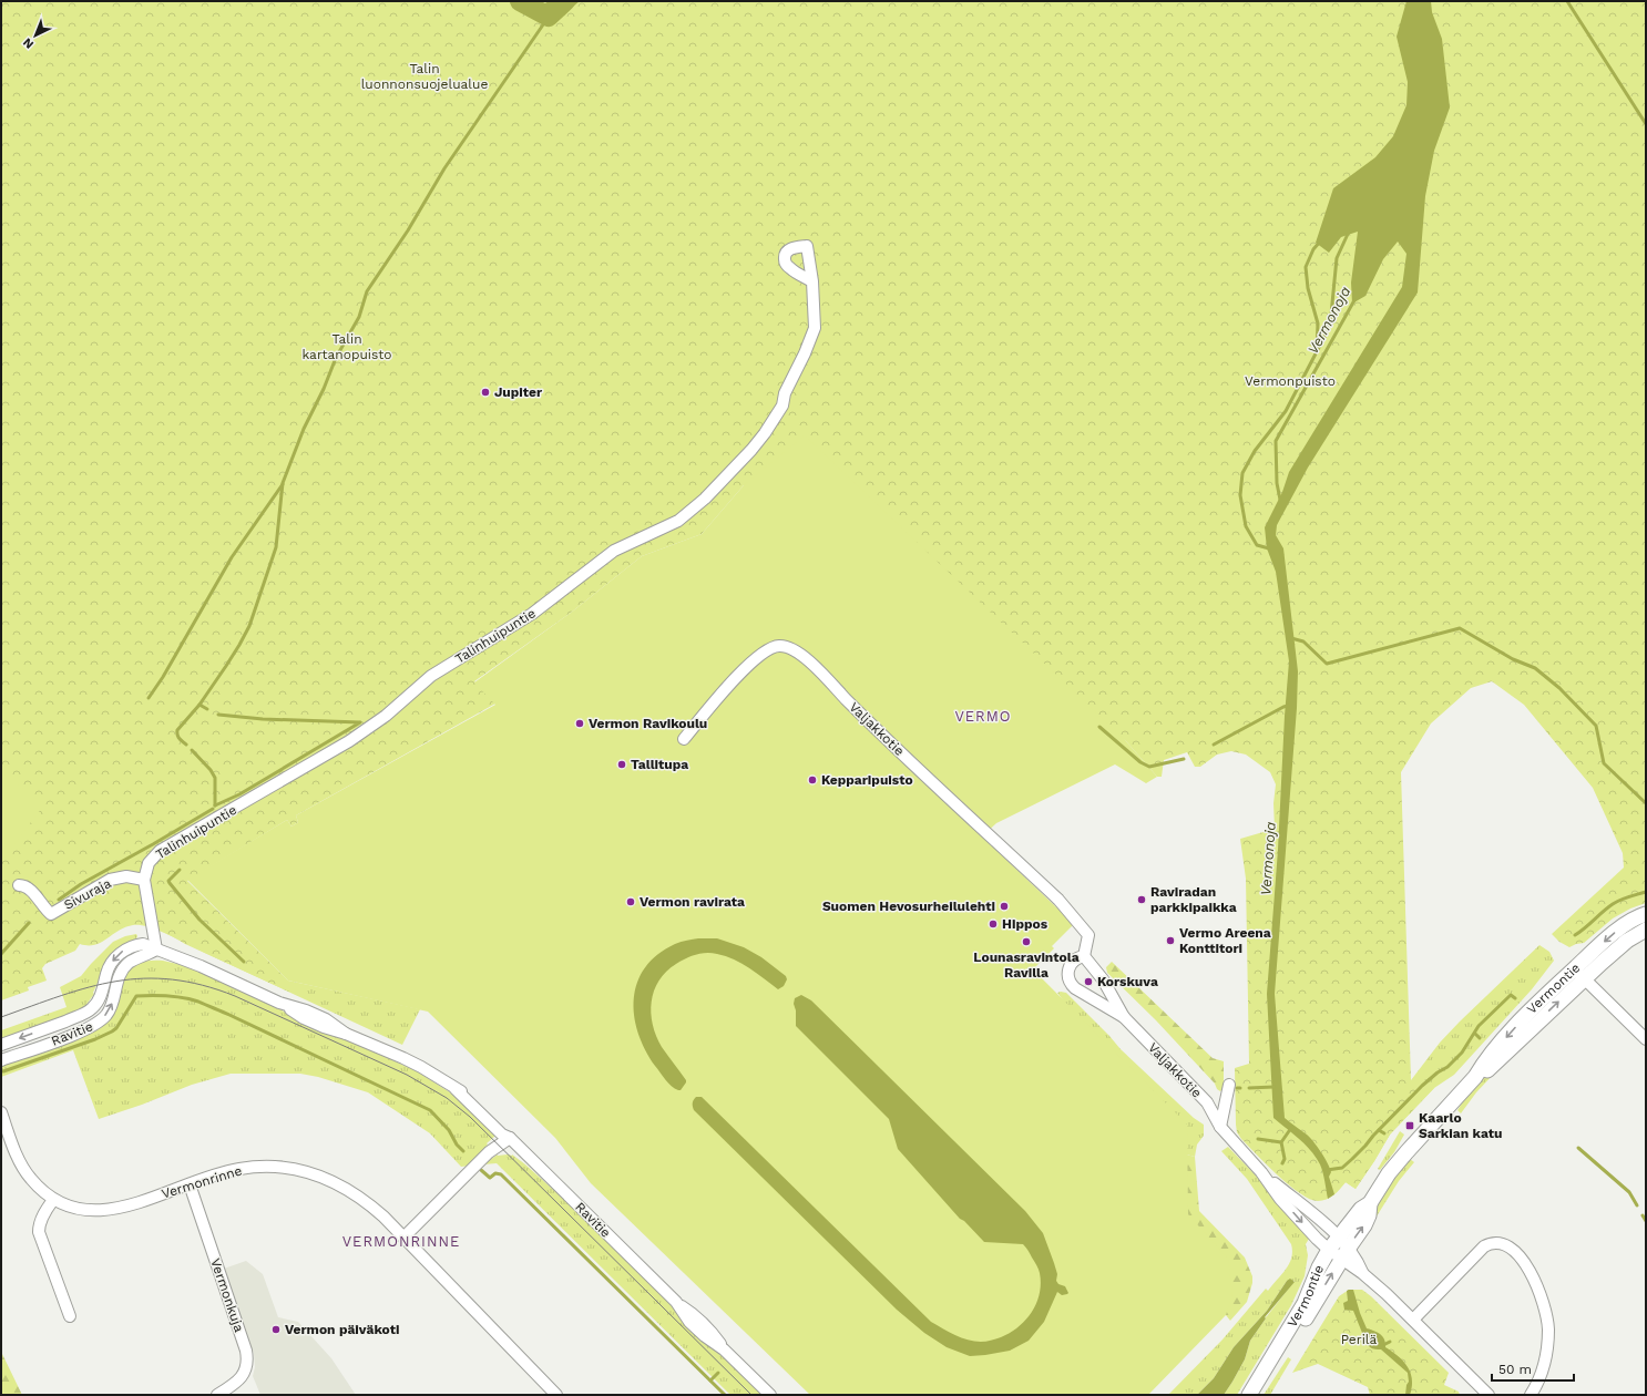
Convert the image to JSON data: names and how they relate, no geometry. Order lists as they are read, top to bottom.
{
  "streets": {
    "main road": ["Vermontie"],
    "street": [
      "Talinhuipuntie",
      "Valjakkotie",
      "Sivuraja",
      "Ravitie",
      "Vermonrinne",
      "Vermonkuja"
    ]
  },
  "crossings": [
    ["Talinhuipuntie", "Sivuraja"],
    ["Valjakkotie", "Vermontie"],
    ["Vermonrinne", "Vermonkuja"]
  ],
  "districts": ["VERMO", "VERMONRINNE"],
  "water": ["Vermonoja"],
  "parks": [
    "Talin luonnonsuojelualue",
    "Talin kartanopuisto",
    "Vermonpuisto",
    "Perilä"
  ],
  "places": {
    "other": [
      "Jupiter",
      "Vermon Ravikoulu",
      "Tallitupa",
      "Kepparipuisto",
      "Raviradan parkkipaikka",
      "Vermon ravirata",
      "Suomen Hevosurheilulehti",
      "Hippos",
      "Vermo Areena Konttitori",
      "Lounasravintola Ravilla",
      "Korskuva",
      "Vermon päiväkoti"
    ],
    "transit": ["Kaarlo Sarkian katu"]
  },
  "scale_bar": "50 m",
  "north": "bottom left"
}
